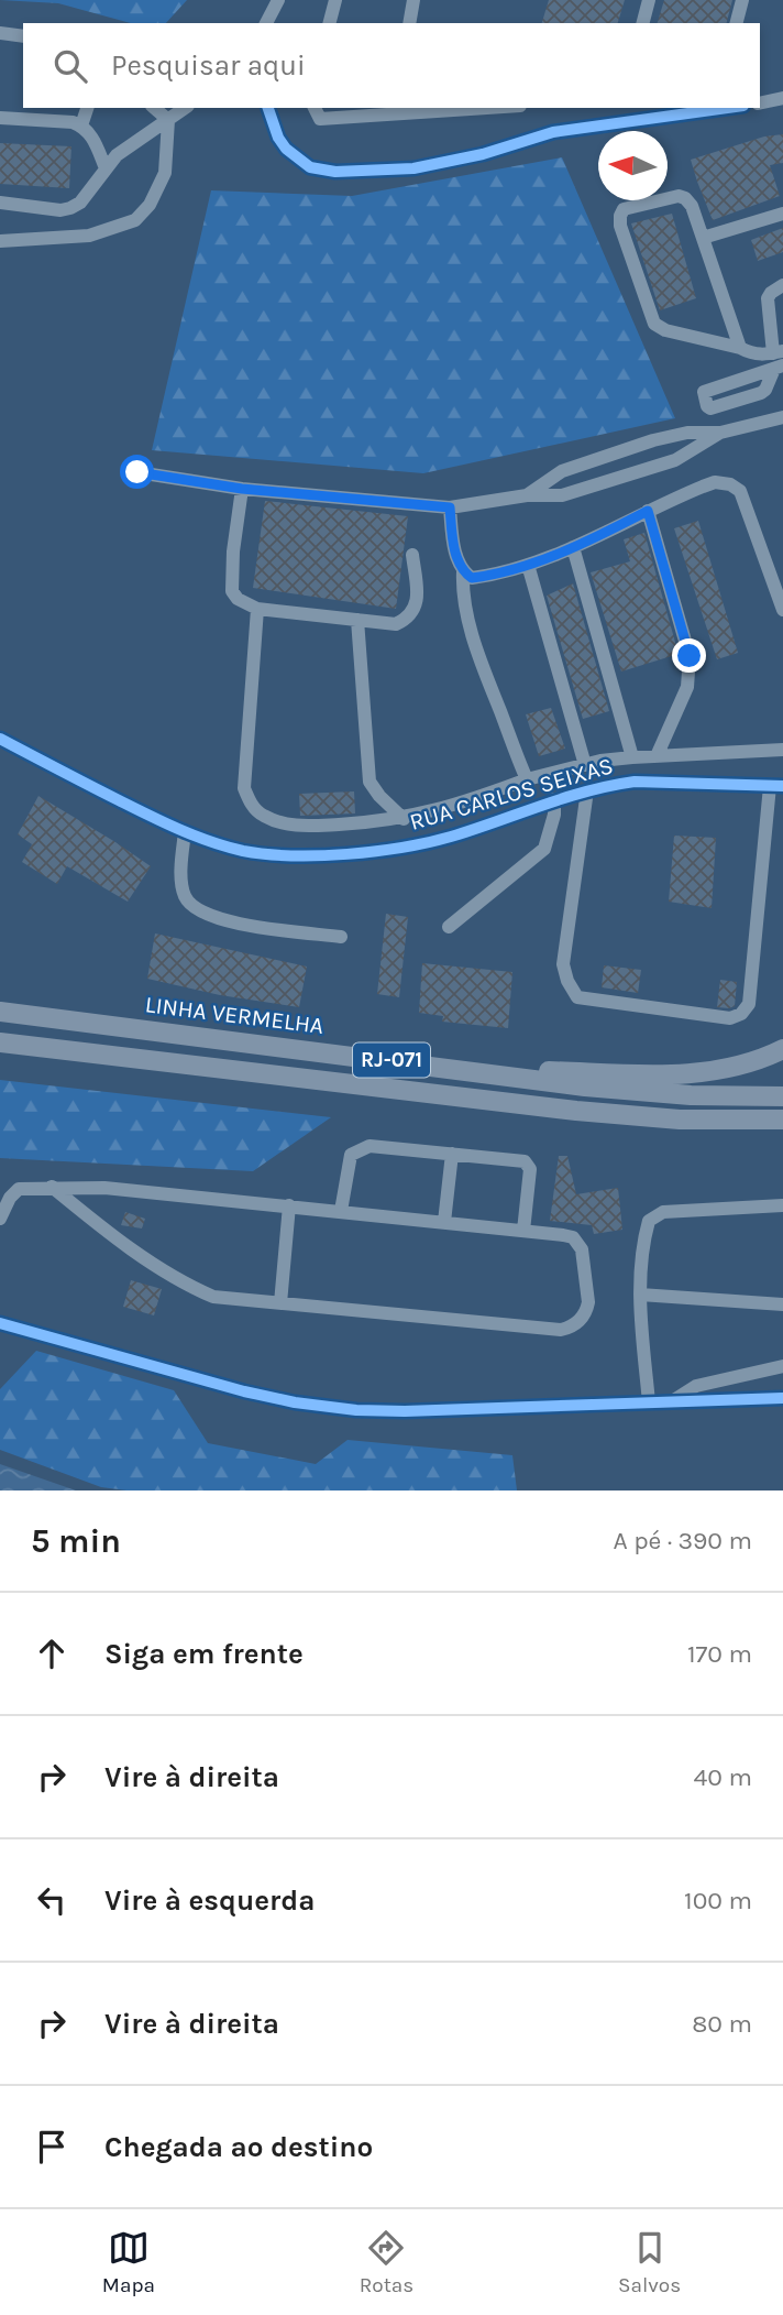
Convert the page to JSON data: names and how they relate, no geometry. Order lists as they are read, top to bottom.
{
  "streets": {
    "highway": ["LINHA VERMELHA", "RJ-071"],
    "street": ["RUA CARLOS SEIXAS"]
  },
  "north": "left",
  "page": {
    "search": "Pesquisar aqui",
    "heading": ["5 min", "A pé · 390 m"],
    "list": [
      ["Siga em frente", "170 m"],
      ["Vire à direita", "40 m"],
      ["Vire à esquerda", "100 m"],
      ["Vire à direita", "80 m"],
      "Chegada ao destino"
    ],
    "nav": ["Mapa", "Rotas", "Salvos"]
  }
}
